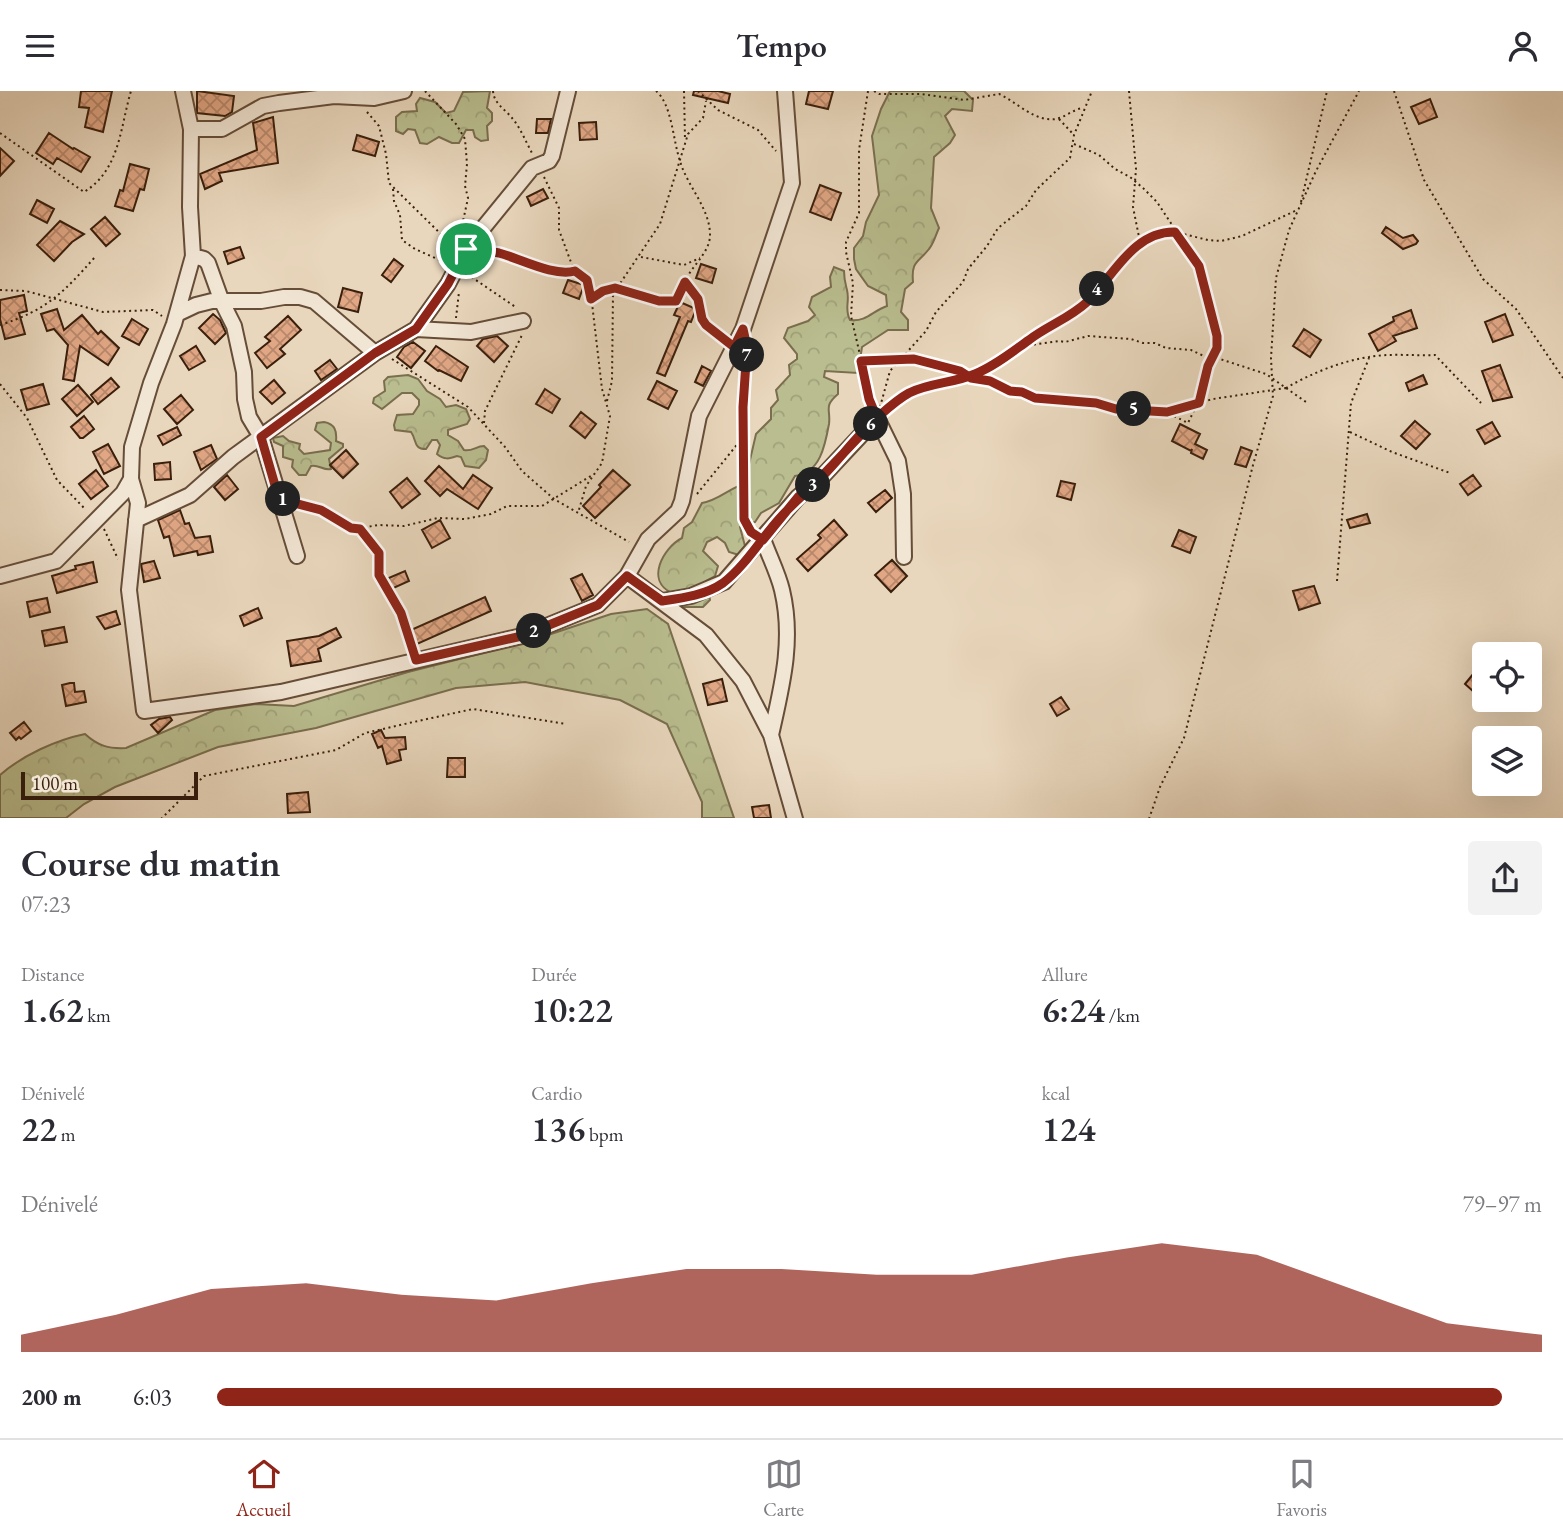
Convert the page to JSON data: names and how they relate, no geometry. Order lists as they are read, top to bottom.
{
  "scale_bar": "100 m",
  "page": {
    "header": "Tempo",
    "pins": [
      "4",
      "7",
      "5",
      "6",
      "3",
      "1",
      "2"
    ],
    "scale": "100 m",
    "heading": ["Course du matin", "07:23"],
    "stats": [
      ["Distance", "1.62 km"],
      ["Durée", "10:22"],
      ["Allure", "6:24 /km"],
      ["Dénivelé", "22 m"],
      ["Cardio", "136 bpm"],
      ["kcal", "124"]
    ],
    "chart": ["Dénivelé", "79–97 m"],
    "list": [
      {
        "name": "200 m",
        "note": "6:03"
      }
    ],
    "tabs": ["Accueil", "Carte", "Favoris"]
  }
}
